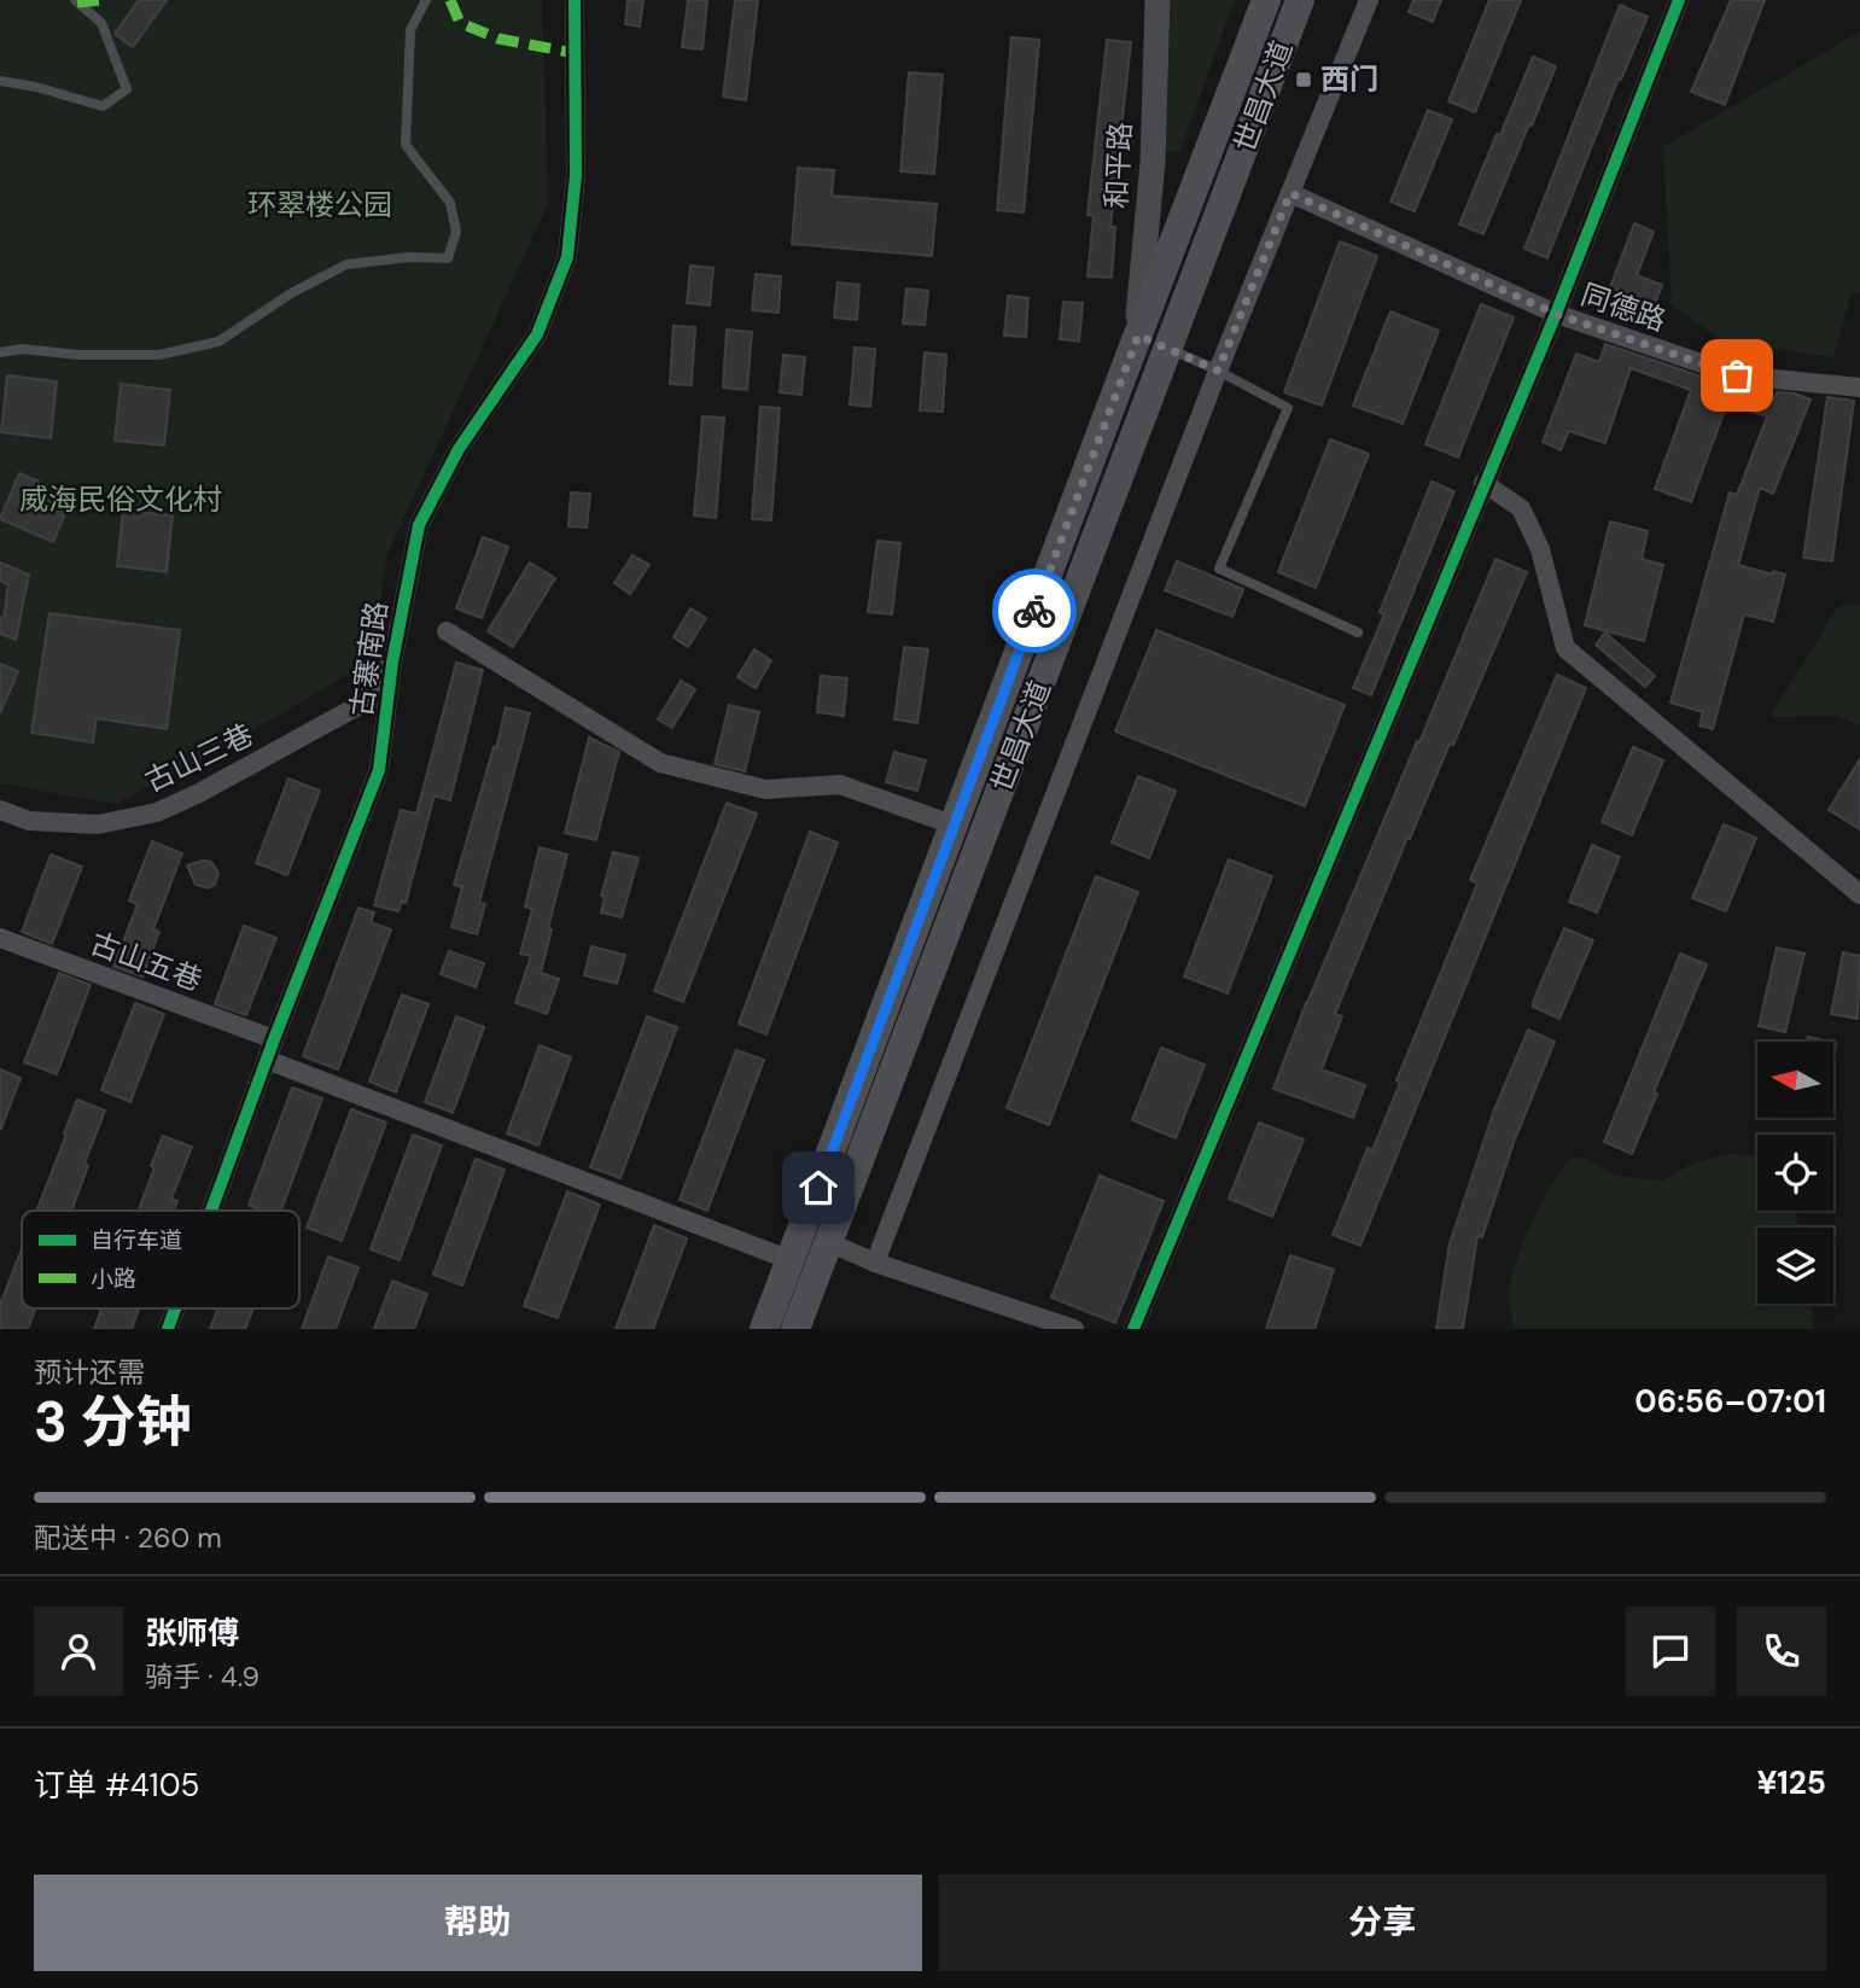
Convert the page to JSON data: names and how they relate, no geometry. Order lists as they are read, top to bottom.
{
  "streets": {
    "main road": ["世昌大道"],
    "street": [
      "和平路",
      "同德路",
      "古寨南路",
      "古山三巷",
      "古山五巷"
    ]
  },
  "crossings": [
    ["世昌大道", "和平路"],
    ["古寨南路", "古山三巷"],
    ["古寨南路", "古山五巷"]
  ],
  "parks": ["环翠楼公园", "威海民俗文化村"],
  "places": {
    "transit": ["西门"]
  },
  "legend": ["自行车道", "小路"],
  "north": "left",
  "page": {
    "heading": ["3 分钟", "预计还需", "06:56–07:01"],
    "panel": [
      "张师傅",
      "骑手 · 4.9",
      "订单 #4105",
      "¥125"
    ],
    "bar": "配送中 · 260 m",
    "buttons": ["帮助", "分享"]
  }
}
